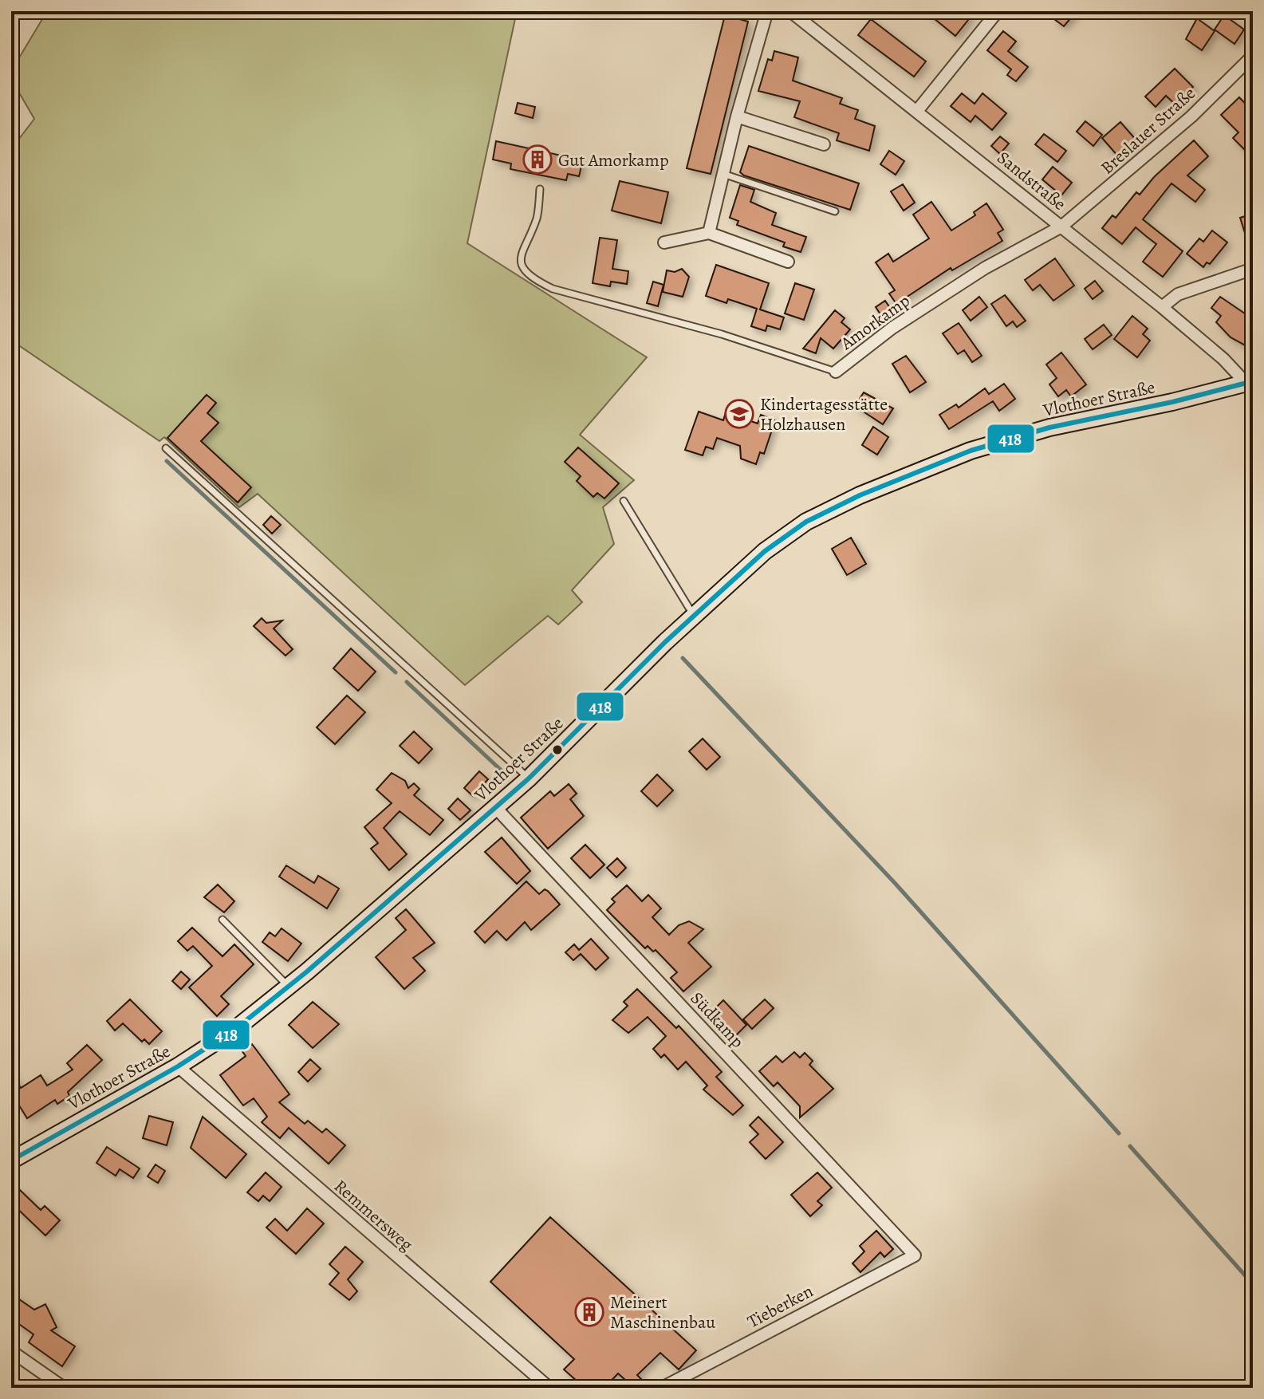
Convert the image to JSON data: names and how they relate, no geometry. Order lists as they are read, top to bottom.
{
  "streets": {
    "street": [
      "Breslauer Straße",
      "Sandstraße",
      "Amorkamp",
      "Vlothoer Straße",
      "Südkamp",
      "Remmersweg",
      "Tieberken"
    ]
  },
  "crossings": [
    ["Breslauer Straße", "Sandstraße"],
    ["Breslauer Straße", "Amorkamp"],
    ["Sandstraße", "Amorkamp"],
    ["Sandstraße", "Vlothoer Straße"],
    ["Vlothoer Straße", "Südkamp"],
    ["Vlothoer Straße", "Remmersweg"],
    ["Südkamp", "Tieberken"]
  ],
  "places": {
    "building": ["Gut Amorkamp", "Meinert Maschinenbau"],
    "school or university": ["Kindertagesstätte Holzhausen"]
  },
  "lines": ["transit line 418"]
}
